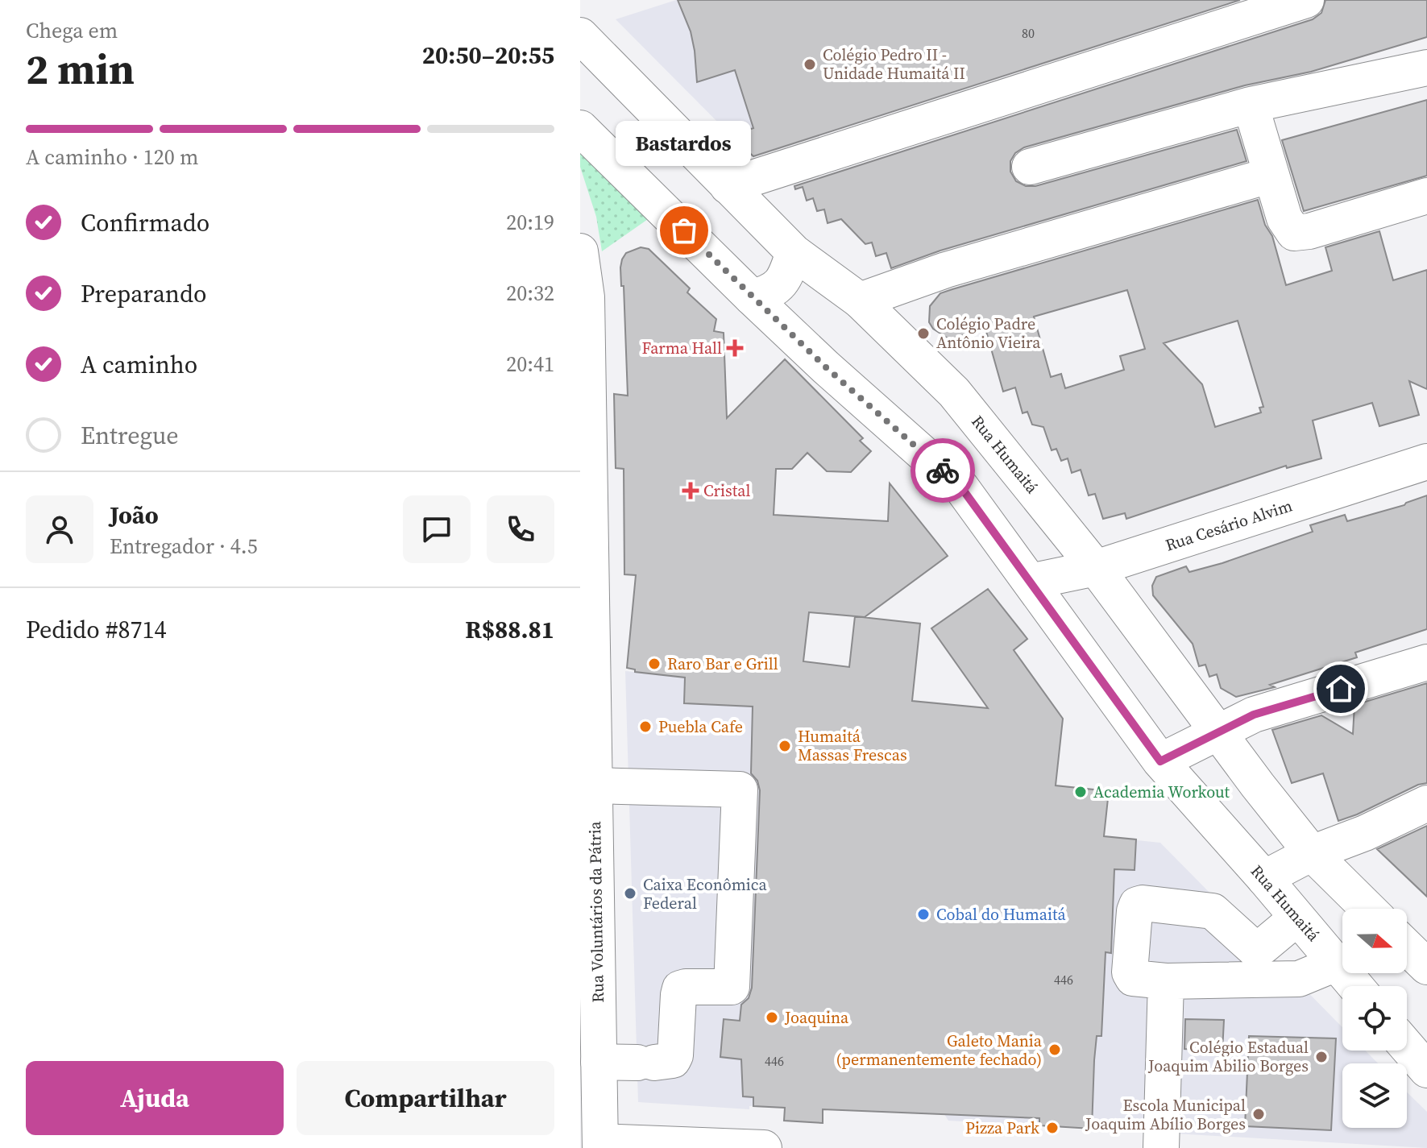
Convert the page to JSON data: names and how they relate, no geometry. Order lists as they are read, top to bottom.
{
  "streets": {
    "street": ["Rua Humaitá", "Rua Cesário Alvim", "Rua Voluntários da Pátria"]
  },
  "crossings": [
    ["Rua Humaitá", "Rua Cesário Alvim"]
  ],
  "places": {
    "other": [
      "Colégio Pedro II - Unidade Humaitá II",
      "Bastardos",
      "Colégio Padre Antônio Vieira",
      "Raro Bar e Grill",
      "Puebla Cafe",
      "Humaitá Massas Frescas",
      "Academia Workout",
      "Caixa Econômica Federal",
      "Cobal do Humaitá",
      "Joaquina",
      "Galeto Mania (permanentemente fechado)",
      "Colégio Estadual Joaquim Abilio Borges",
      "Escola Municipal Joaquim Abílio Borges",
      "Pizza Park"
    ],
    "health": ["Farma Hall", "Cristal"]
  },
  "house_numbers": ["80", "446", "446"],
  "north": "right",
  "page": {
    "heading": ["2 min", "Chega em", "20:50–20:55"],
    "panel": [
      "João",
      "Entregador · 4.5",
      "Pedido #8714",
      "R$88.81"
    ],
    "bar": "A caminho · 120 m",
    "bubble": "Bastardos",
    "list": [
      ["Confirmado", "20:19"],
      ["Preparando", "20:32"],
      ["A caminho", "20:41"],
      "Entregue"
    ],
    "buttons": ["Ajuda", "Compartilhar"]
  }
}
